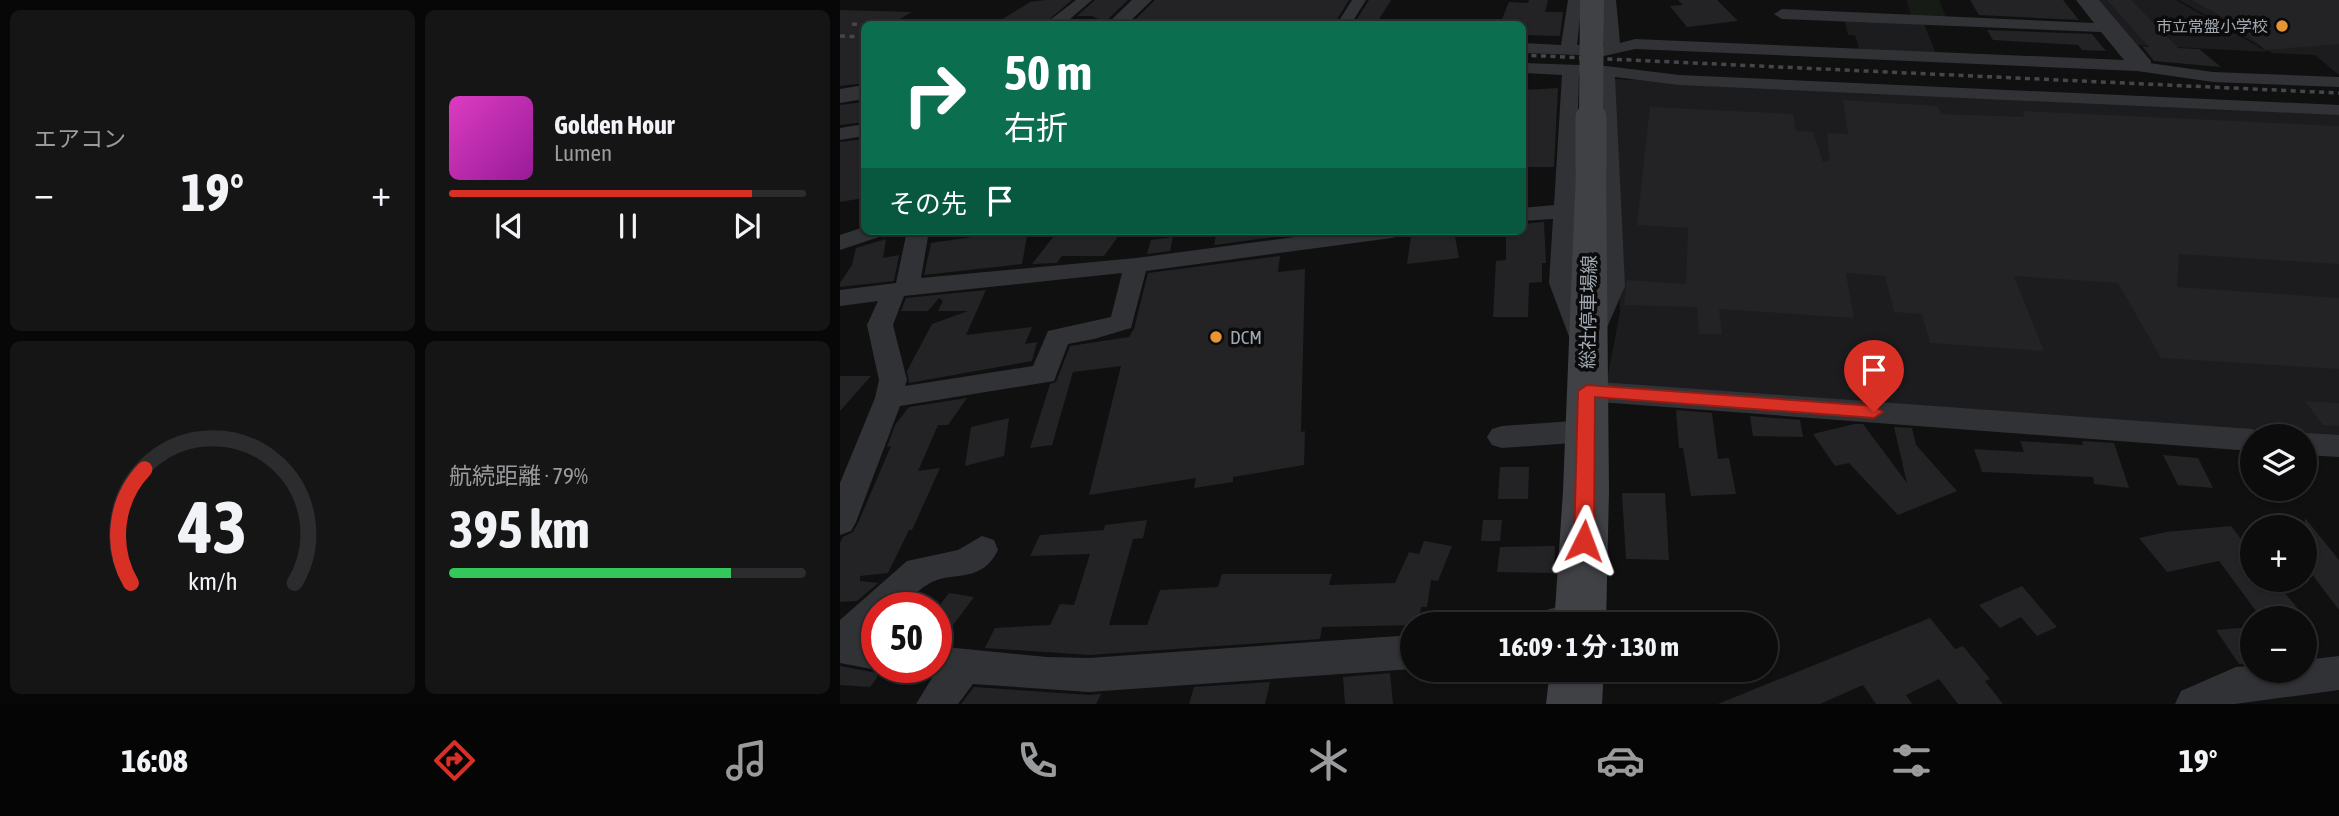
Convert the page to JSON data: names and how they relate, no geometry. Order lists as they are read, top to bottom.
{
  "streets": {
    "main road": ["総社停車場線"]
  },
  "places": ["市立常盤小学校", "DCM"],
  "page": {
    "tile": [
      "エアコン",
      ["航続距離 · 79%", "395 km"]
    ],
    "turn": ["50 m", "右折"],
    "song": ["Golden Hour", "Lumen"],
    "heat": ["−", "19°", "+"],
    "then": "その先",
    "map_buttons": ["+", "−"],
    "limit": "50",
    "trip": "16:09 · 1 分 · 130 m",
    "tabs": ["16:08", "19°"],
    "gauge": ["43", "km/h"]
  }
}
